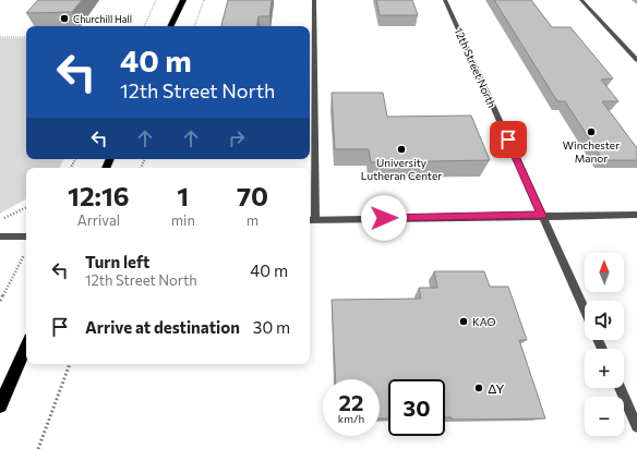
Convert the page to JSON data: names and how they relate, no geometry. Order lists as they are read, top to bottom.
{
  "streets": {
    "street": ["12th Street North"]
  },
  "places": [
    "Churchill Hall",
    "Winchester Manor",
    "University Lutheran Center",
    "ΚΑΘ",
    "ΔΥ"
  ],
  "north": "top",
  "page": {
    "turn": ["40 m", "12th Street North"],
    "eta": [
      "12:16",
      "Arrival",
      "1",
      "min",
      "70",
      "m"
    ],
    "list": [
      {
        "name": "Turn left",
        "note": "12th Street North",
        "value": "40 m"
      },
      {
        "name": "Arrive at destination",
        "value": "30 m"
      }
    ],
    "map_buttons": ["+", "−"],
    "speed": "22 km/h",
    "limit": "30"
  }
}
